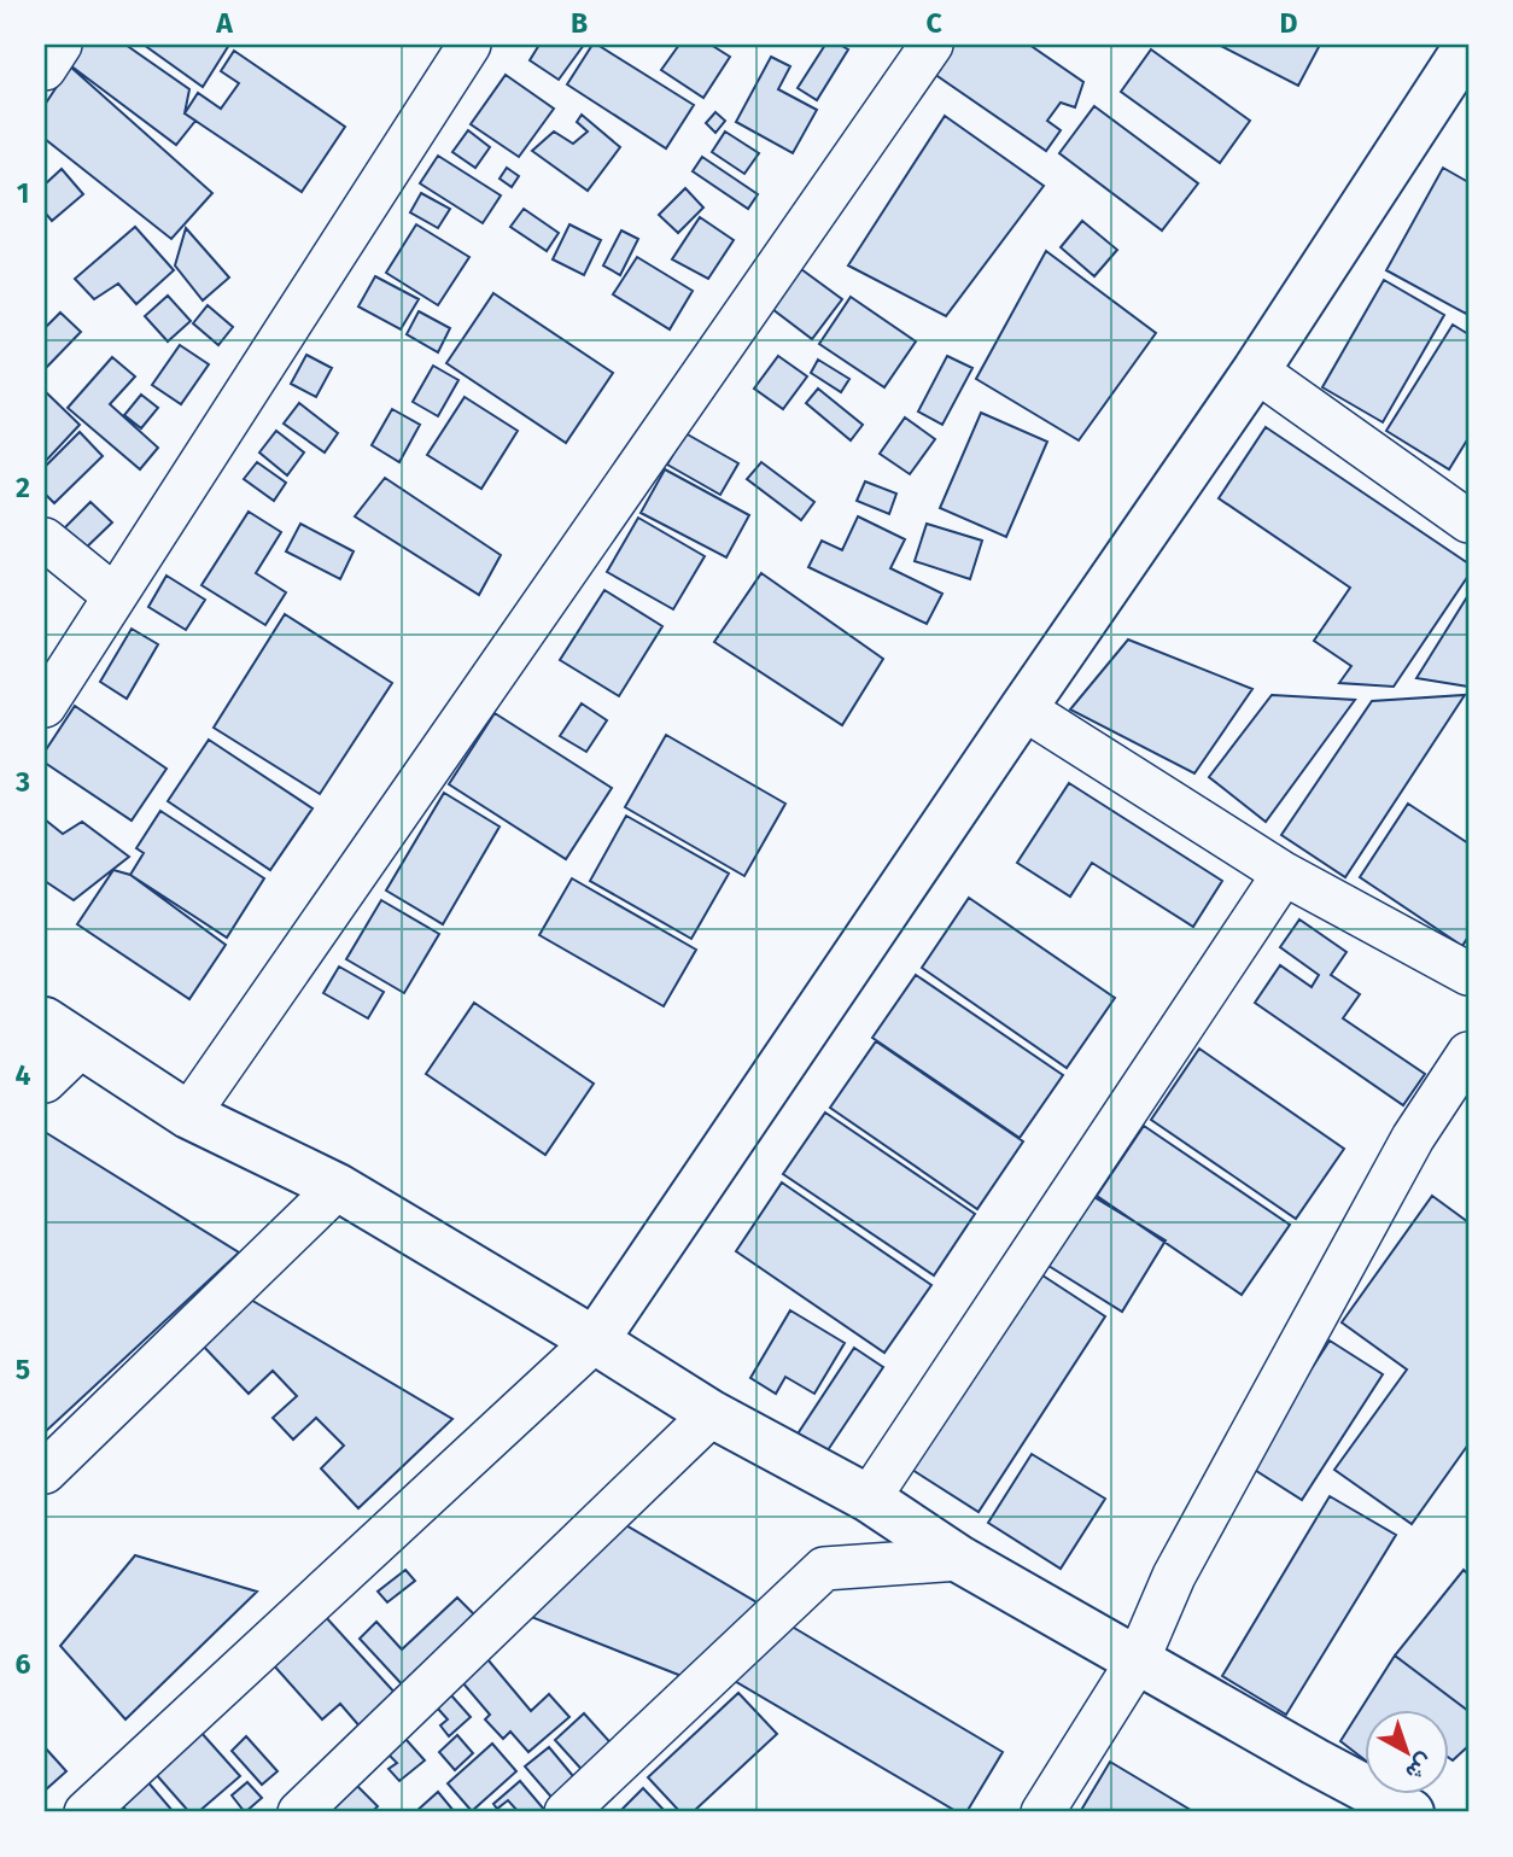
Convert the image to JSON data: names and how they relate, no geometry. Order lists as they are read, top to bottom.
{
  "north": "bottom right",
  "grid": {
    "columns": [
      "A",
      "B",
      "C",
      "D"
    ],
    "rows": [
      "1",
      "2",
      "3",
      "4",
      "5",
      "6"
    ]
  }
}
